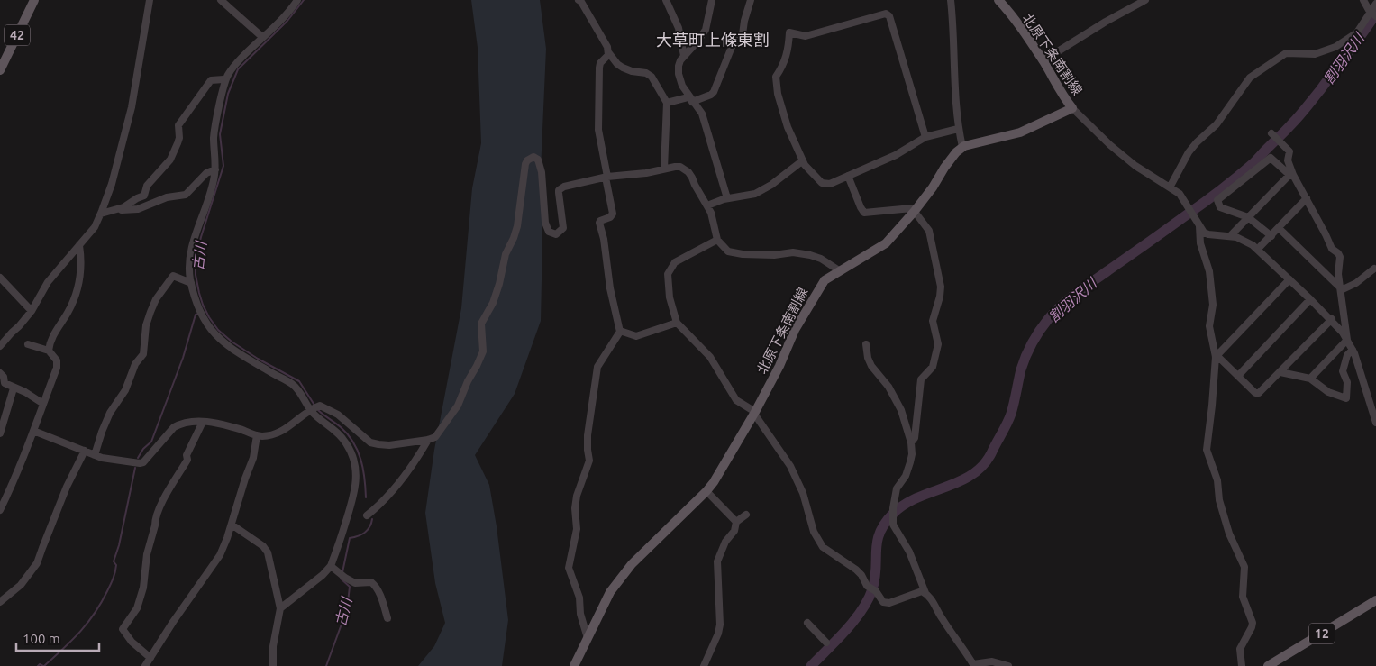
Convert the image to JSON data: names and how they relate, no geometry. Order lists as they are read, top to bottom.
{
  "streets": {
    "main road": ["42", "北原下条南割線", "12"]
  },
  "districts": ["大草町上條東割"],
  "water": ["割羽沢川", "古川"],
  "scale_bar": "100 m"
}
